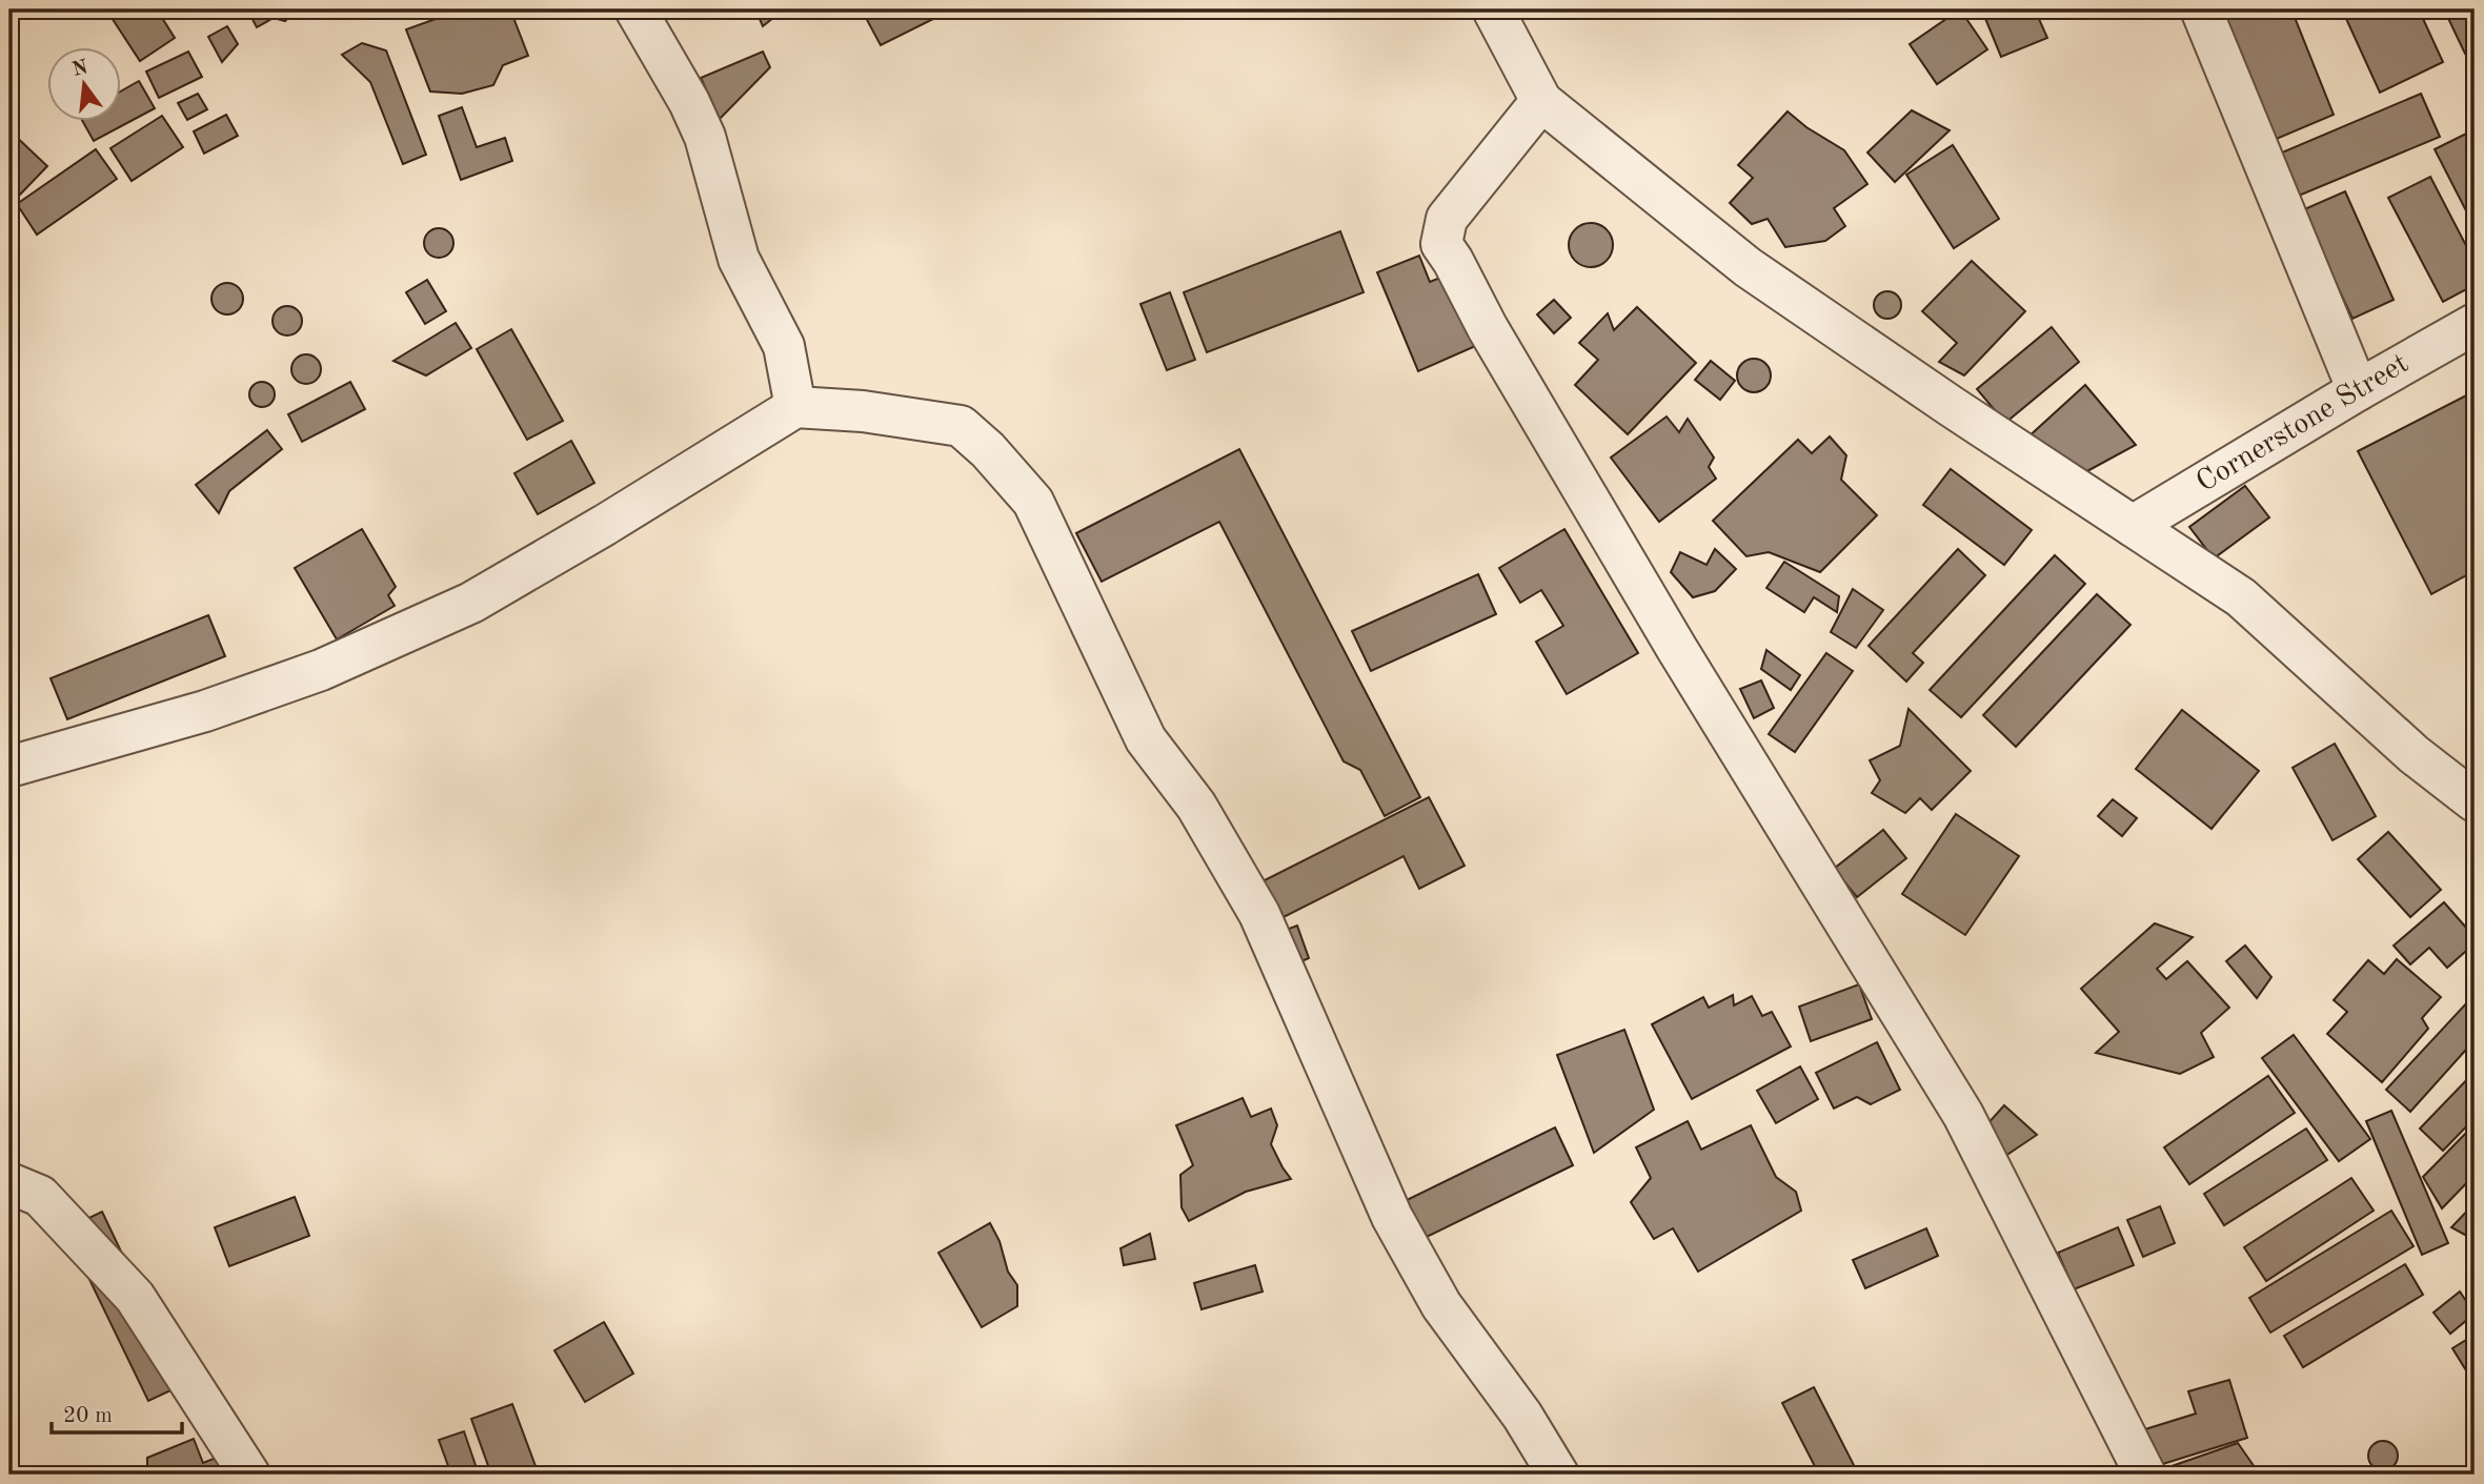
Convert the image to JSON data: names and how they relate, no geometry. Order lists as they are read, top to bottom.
{
  "streets": {
    "street": ["Cornerstone Street"]
  },
  "scale_bar": "20 m",
  "north": "top"
}
